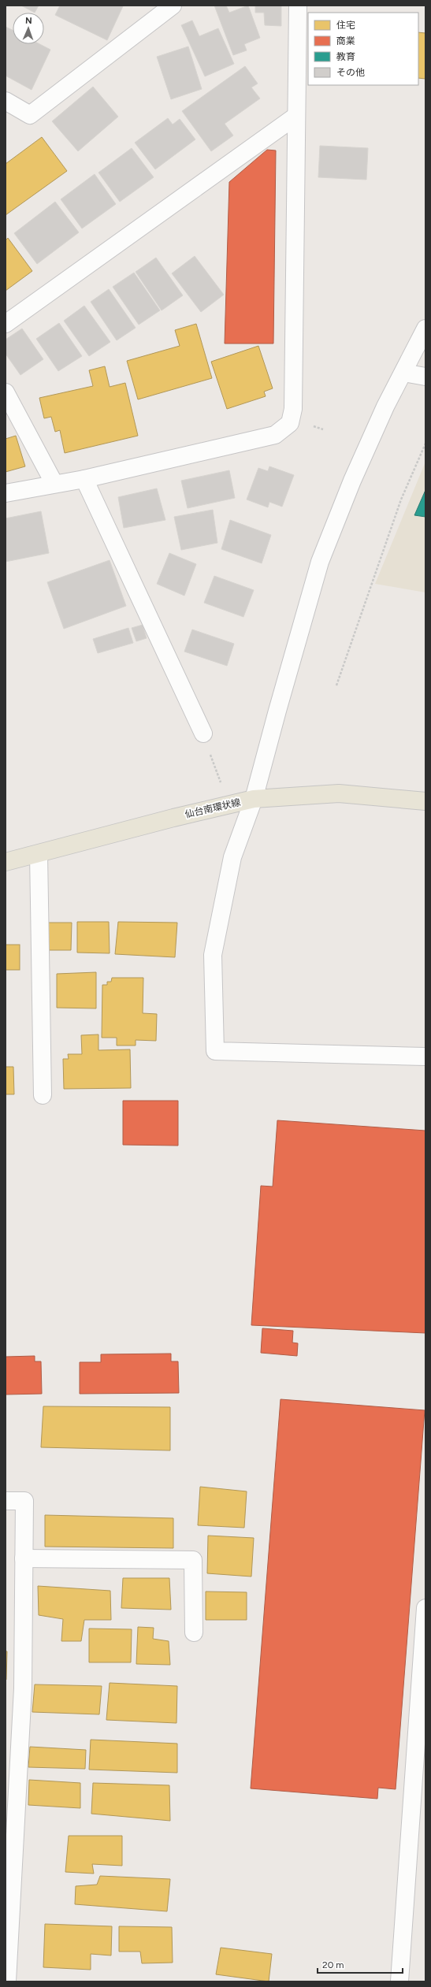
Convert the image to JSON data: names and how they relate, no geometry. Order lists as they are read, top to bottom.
{
  "streets": {
    "main road": ["仙台南環状線"]
  },
  "legend": [
    "住宅",
    "商業",
    "教育",
    "その他"
  ],
  "scale_bar": "20 m",
  "north": "top"
}
